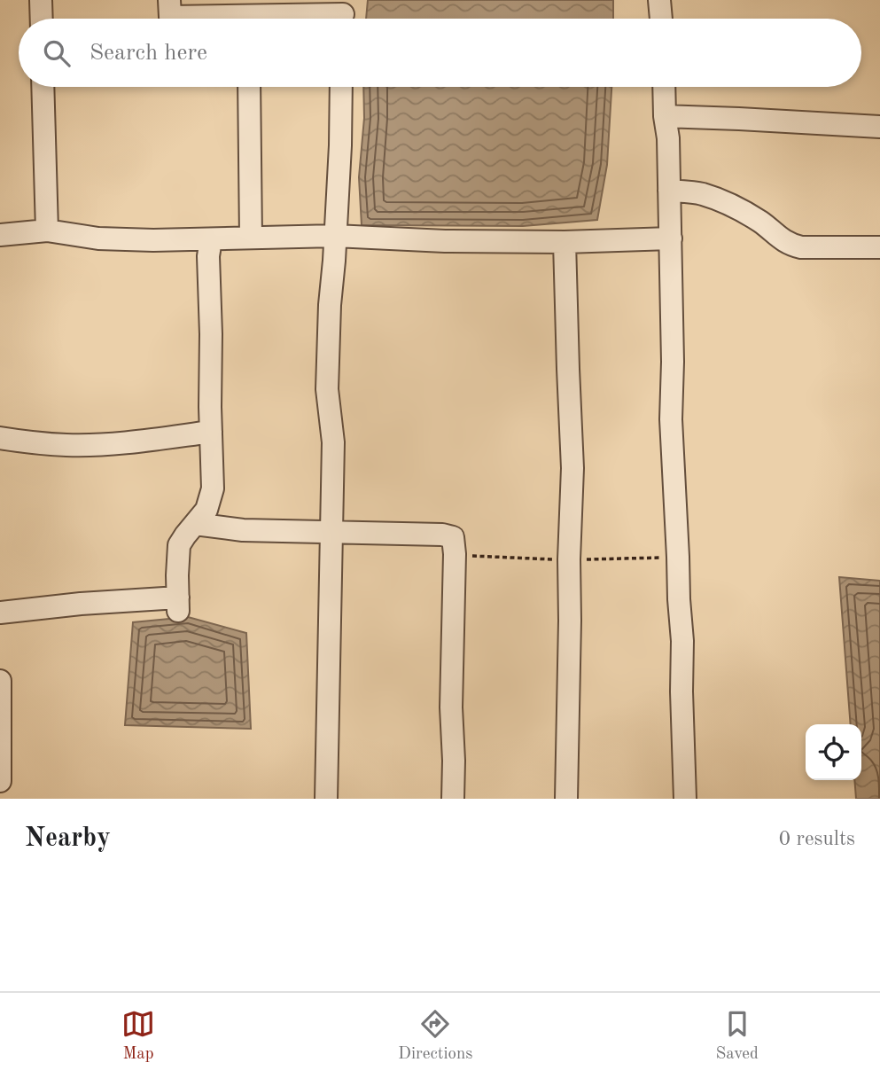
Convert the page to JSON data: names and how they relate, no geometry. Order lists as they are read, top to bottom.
{
  "page": {
    "search": "Search here",
    "heading": ["Nearby", "0 results"],
    "nav": ["Map", "Directions", "Saved"]
  }
}
